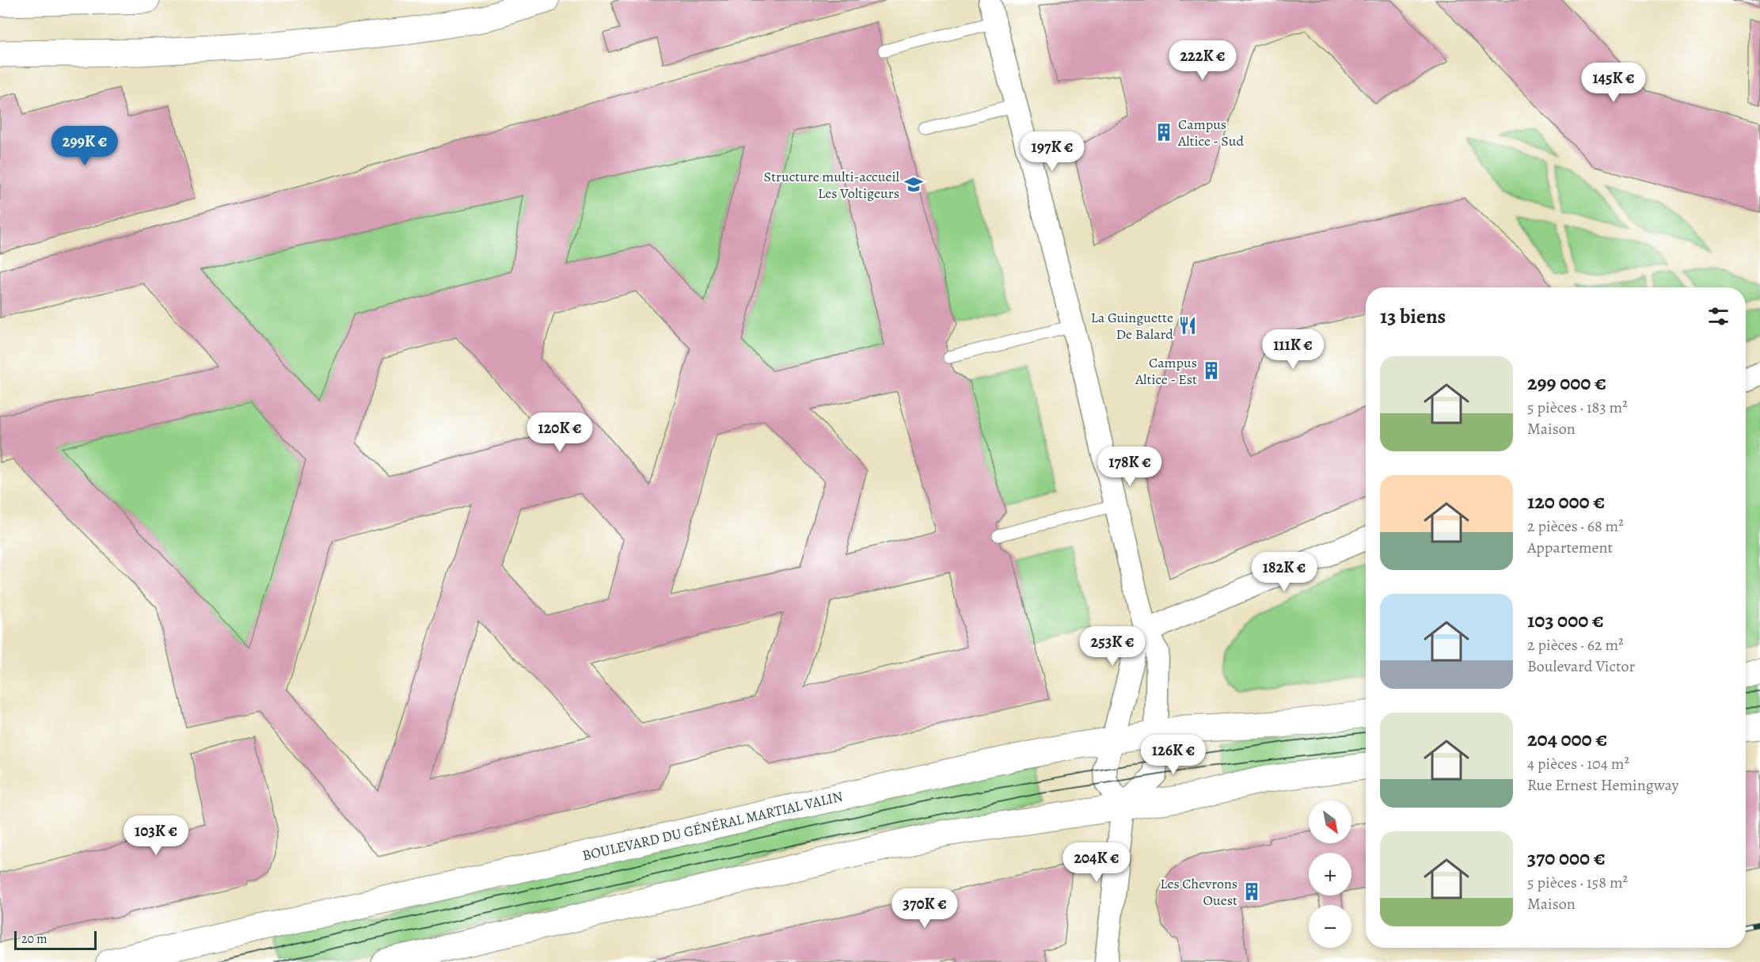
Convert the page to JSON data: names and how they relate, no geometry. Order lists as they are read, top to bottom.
{
  "streets": {
    "main road": ["BOULEVARD DU GÉNÉRAL MARTIAL VALIN"]
  },
  "places": {
    "building": ["Campus Altice - Sud", "Campus Altice - Est", "Les Chevrons Ouest"],
    "school or university": ["Structure multi-accueil Les Voltigeurs"],
    "restaurant": ["La Guinguette De Balard"]
  },
  "scale_bar": "20 m",
  "north": "bottom right",
  "page": {
    "price": [
      "222K €",
      "145K €",
      "299K €",
      "197K €",
      "111K €",
      "120K €",
      "178K €",
      "182K €",
      "253K €",
      "126K €",
      "103K €",
      "204K €",
      "370K €"
    ],
    "heading": "13 biens",
    "list": [
      {
        "name": "299 000 €",
        "note": "5 pièces · 183 m² · Maison"
      },
      {
        "name": "120 000 €",
        "note": "2 pièces · 68 m² · Appartement"
      },
      {
        "name": "103 000 €",
        "note": "2 pièces · 62 m² · Boulevard Victor"
      },
      {
        "name": "204 000 €",
        "note": "4 pièces · 104 m² · Rue Ernest Hemingway"
      },
      {
        "name": "370 000 €",
        "note": "5 pièces · 158 m² · Maison"
      }
    ],
    "map_buttons": ["+", "−"],
    "scale": "20 m"
  }
}
